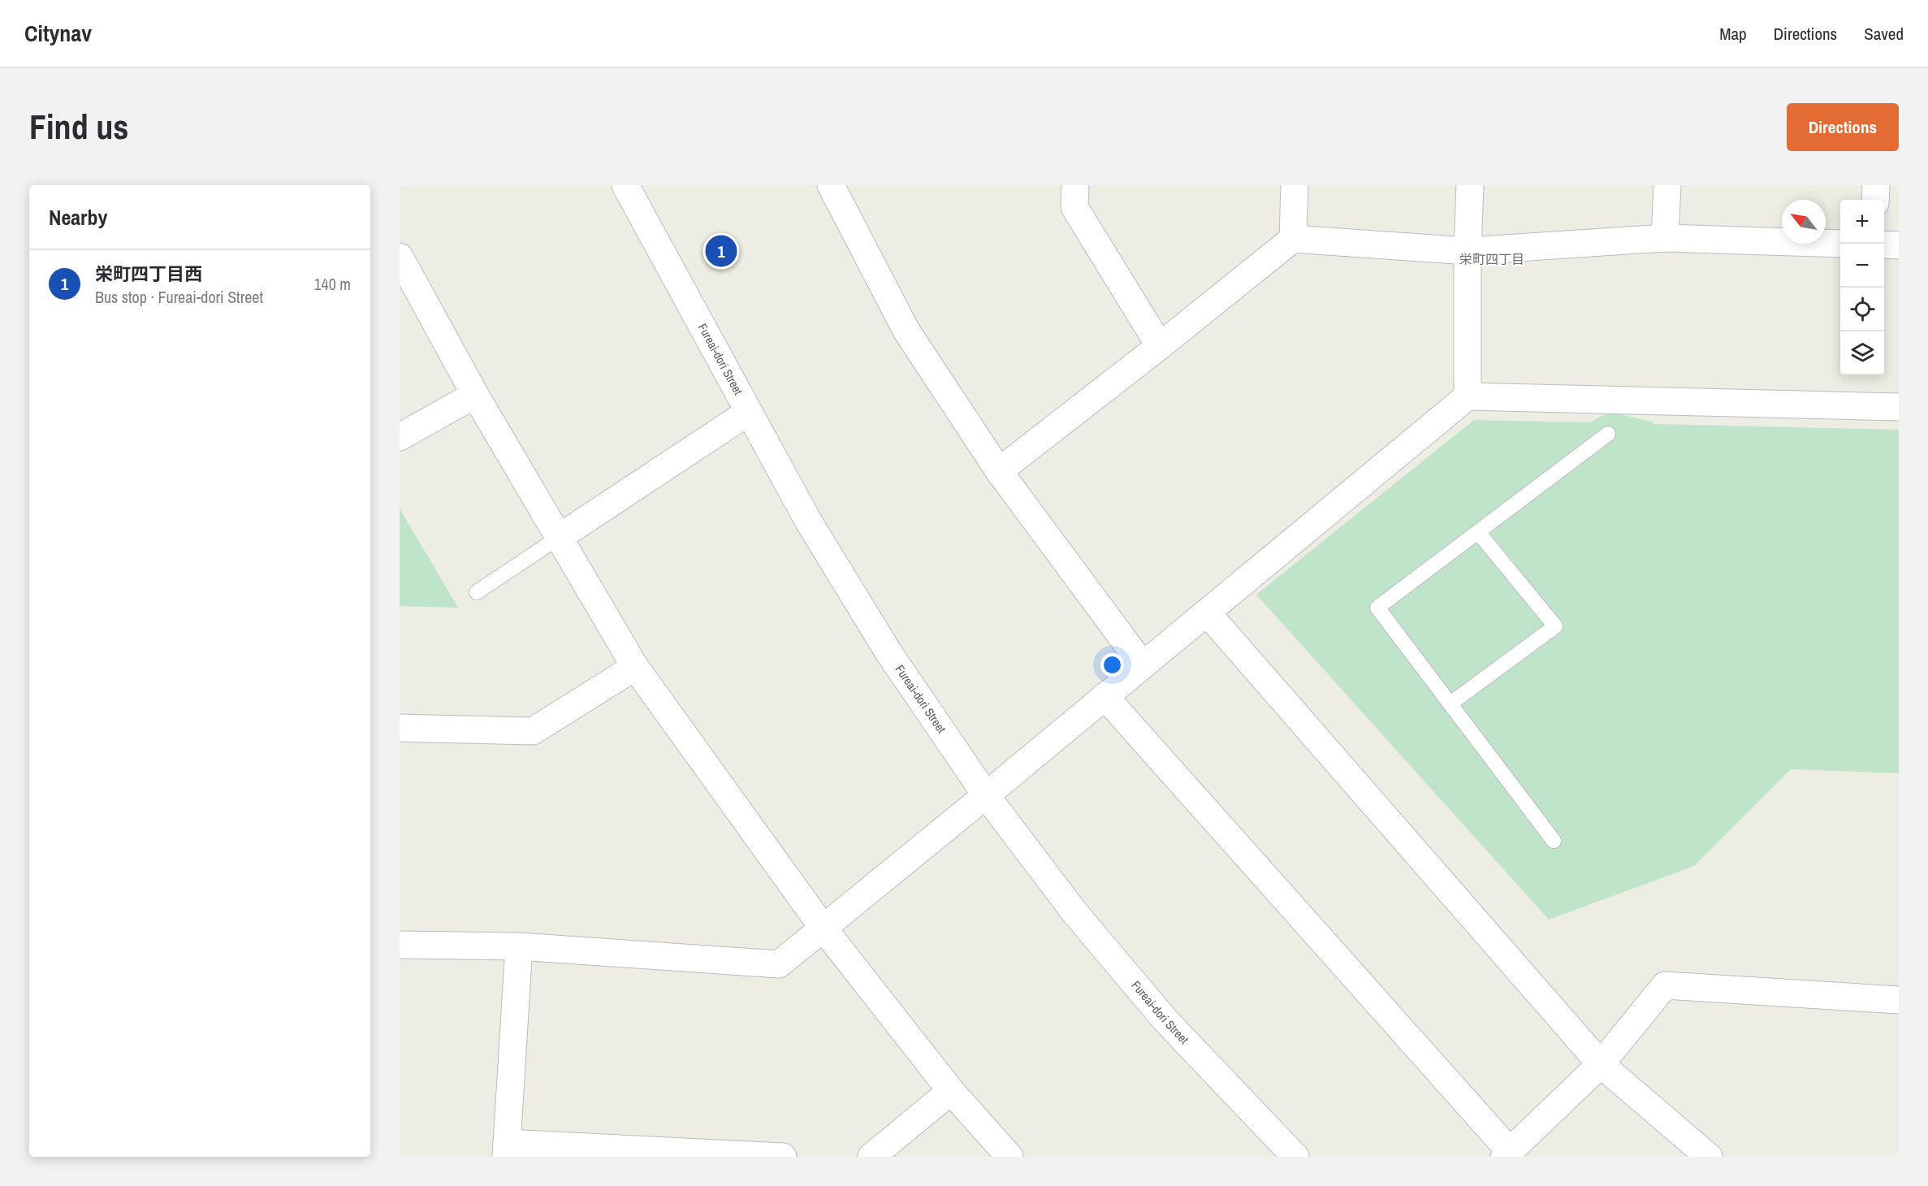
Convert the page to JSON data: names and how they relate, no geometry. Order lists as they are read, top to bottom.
{
  "streets": {
    "street": ["Fureai-dori Street"]
  },
  "districts": ["栄町四丁目"],
  "north": "top left",
  "page": {
    "header": "Citynav",
    "nav": ["Map", "Directions", "Saved"],
    "buttons": "Directions",
    "title": "Find us",
    "heading": "Nearby",
    "map_buttons": ["+", "−"],
    "pins": "1",
    "list": [
      {
        "mark": "1",
        "name": "栄町四丁目西",
        "note": "Bus stop · Fureai-dori Street",
        "value": "140 m"
      }
    ]
  }
}
